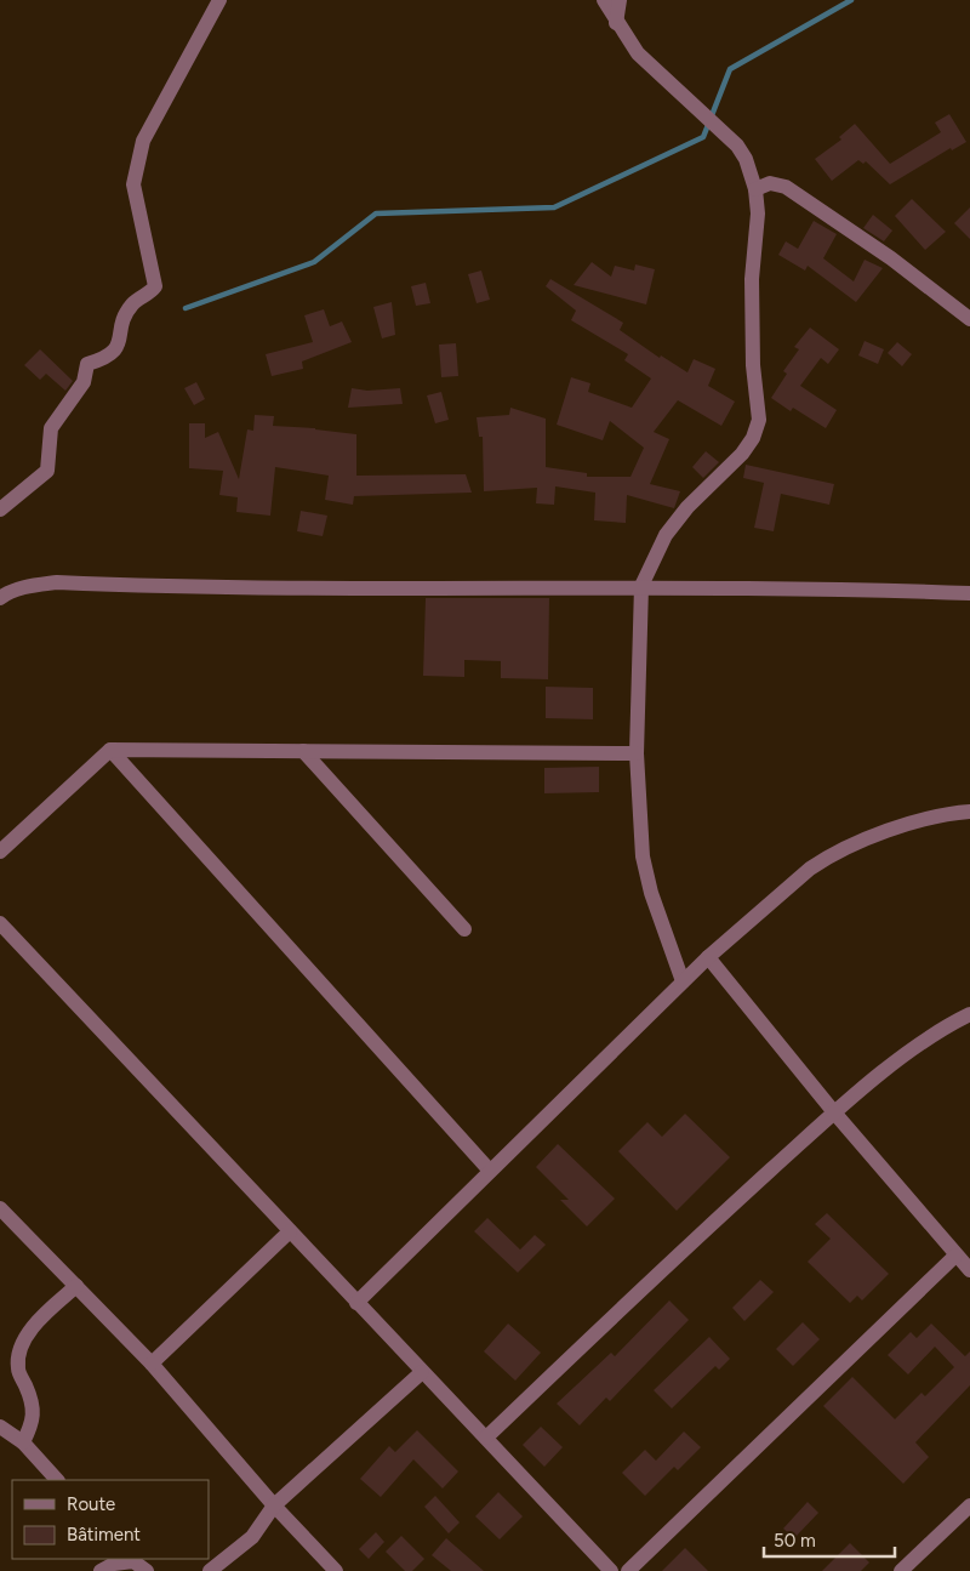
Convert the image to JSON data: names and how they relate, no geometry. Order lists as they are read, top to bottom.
{
  "legend": ["Route", "Bâtiment"],
  "scale_bar": "50 m"
}
